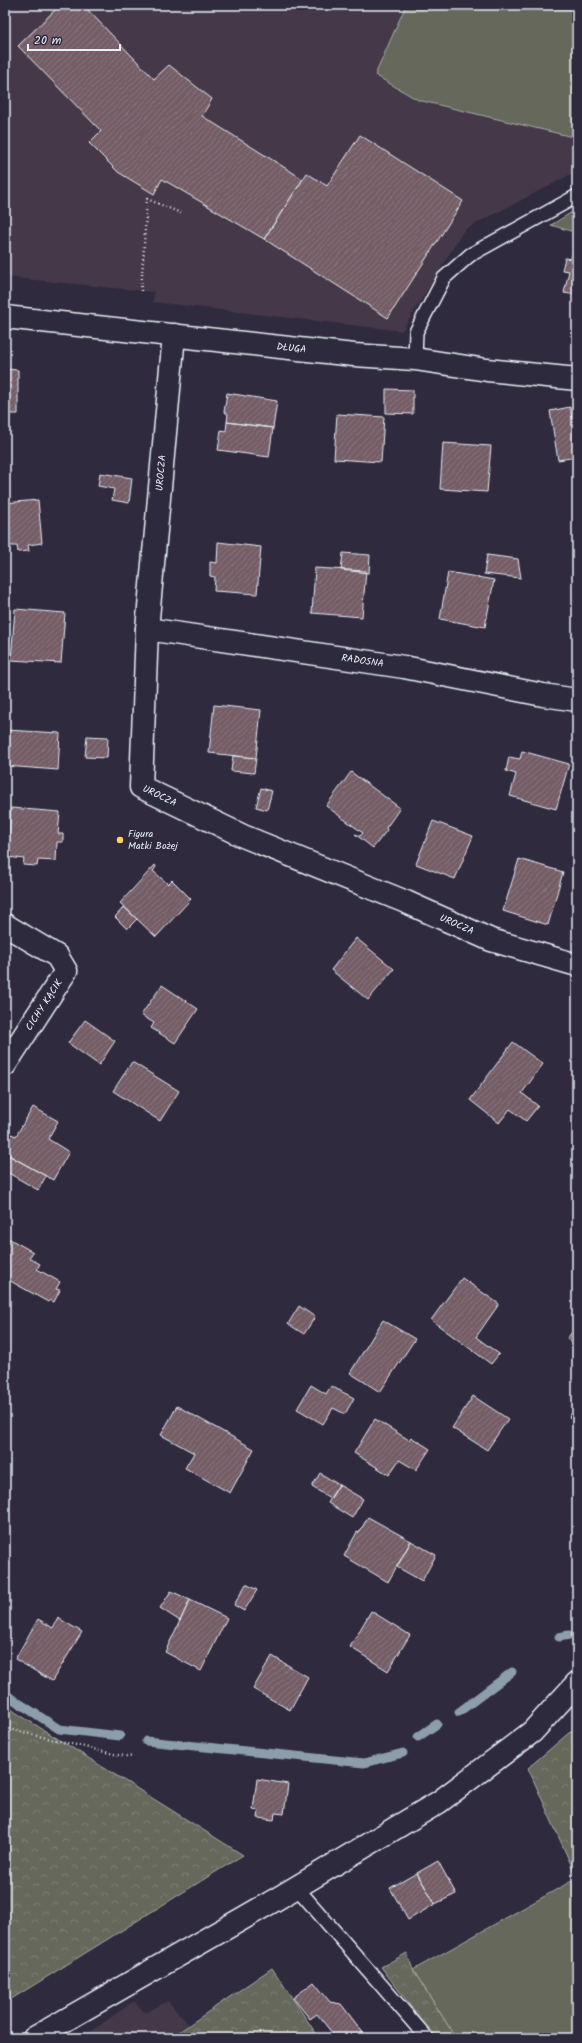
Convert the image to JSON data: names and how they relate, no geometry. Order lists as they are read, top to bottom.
{
  "streets": {
    "street": [
      "DŁUGA",
      "UROCZA",
      "RADOSNA",
      "CICHY KĄCIK"
    ]
  },
  "crossings": [
    ["DŁUGA", "UROCZA"],
    ["UROCZA", "RADOSNA"]
  ],
  "places": ["Figura Matki Bożej"],
  "scale_bar": "20 m"
}
